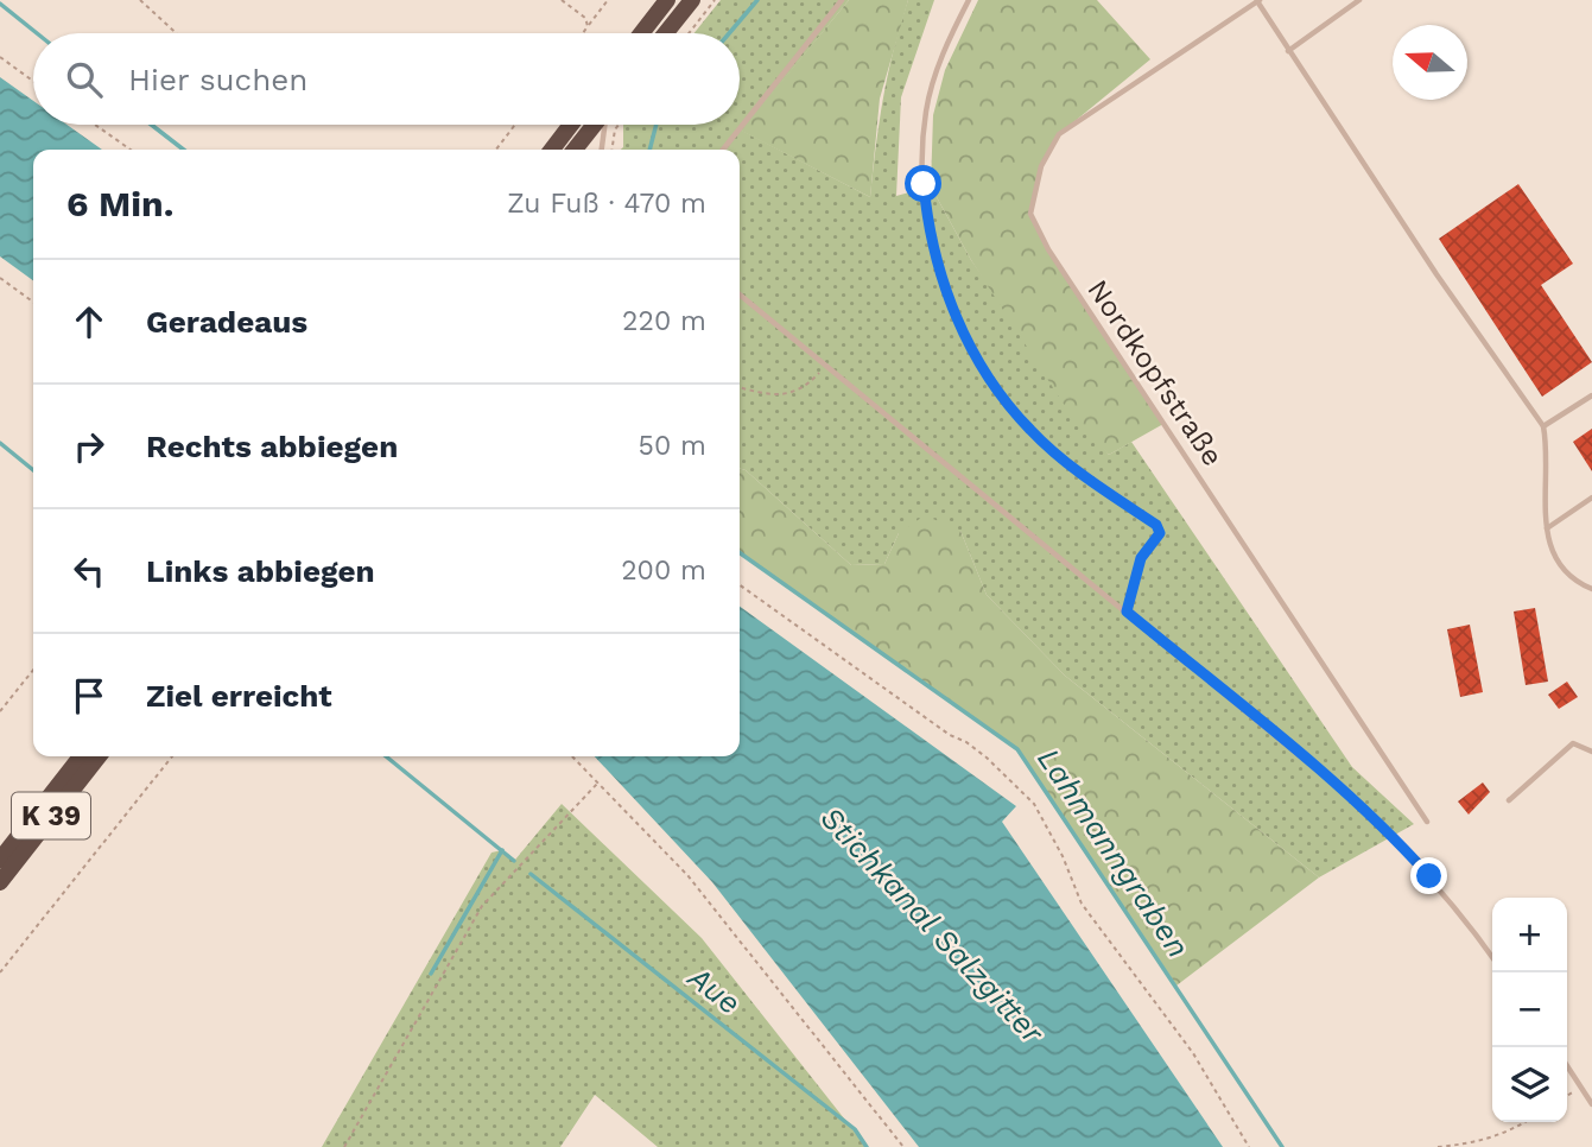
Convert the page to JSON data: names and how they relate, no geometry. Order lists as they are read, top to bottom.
{
  "streets": {
    "highway": ["K 39"],
    "lane": ["Nordkopfstraße"]
  },
  "water": ["Lahmanngraben", "Stichkanal Salzgitter", "Aue"],
  "north": "left",
  "page": {
    "search": "Hier suchen",
    "heading": ["6 Min.", "Zu Fuß · 470 m"],
    "list": [
      ["Geradeaus", "220 m"],
      ["Rechts abbiegen", "50 m"],
      ["Links abbiegen", "200 m"],
      "Ziel erreicht"
    ],
    "map_buttons": ["+", "−"]
  }
}
